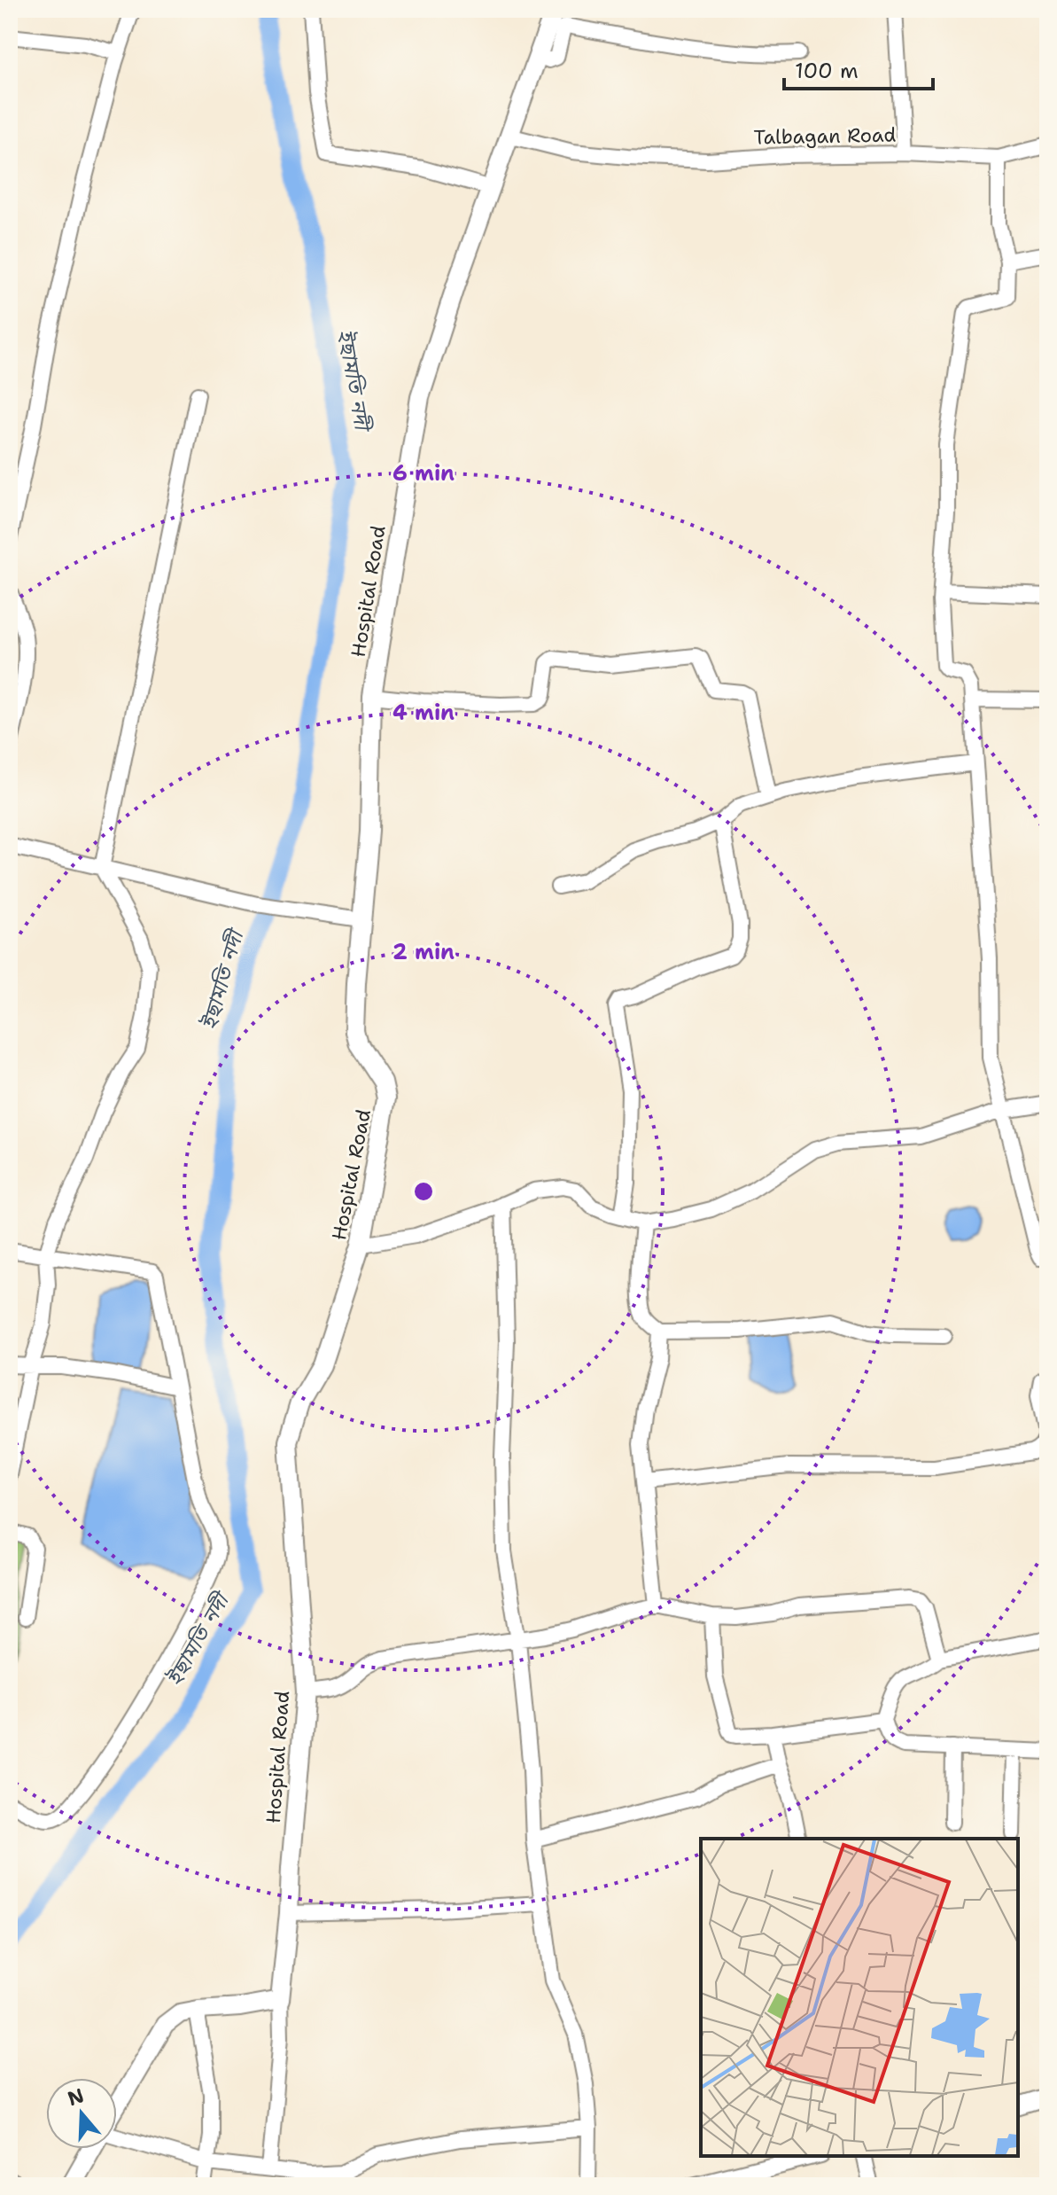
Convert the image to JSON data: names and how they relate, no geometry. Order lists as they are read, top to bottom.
{
  "streets": {
    "main road": ["Hospital Road"],
    "street": ["Talbagan Road"]
  },
  "crossings": [
    ["Talbagan Road", "Hospital Road"]
  ],
  "water": ["ইছামতি নদী"],
  "scale_bar": "100 m",
  "north": "top",
  "rings": ["6 min", "4 min", "2 min"]
}
